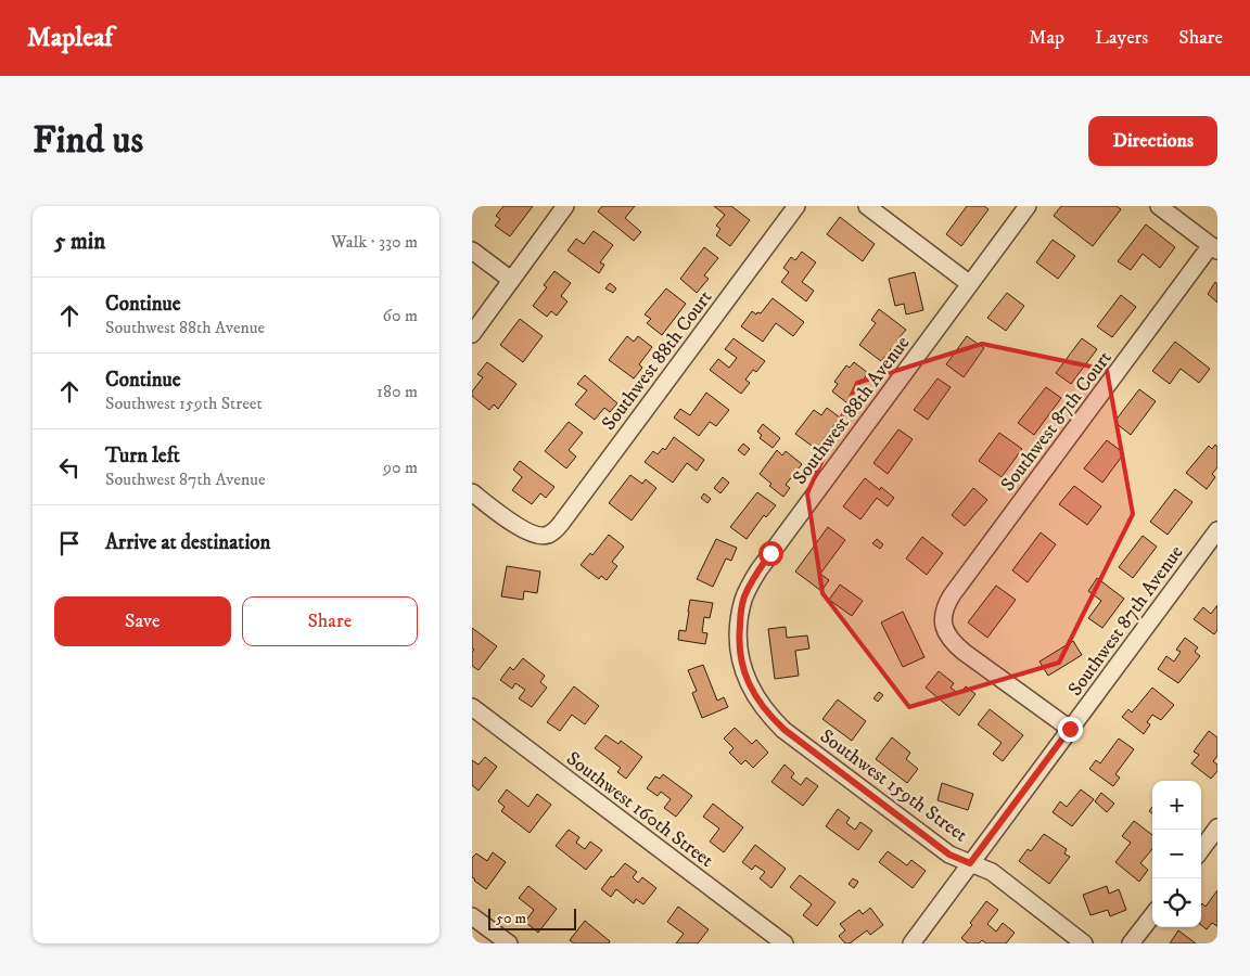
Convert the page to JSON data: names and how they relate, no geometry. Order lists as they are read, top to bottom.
{
  "streets": {
    "street": [
      "Southwest 88th Court",
      "Southwest 88th Avenue",
      "Southwest 87th Court",
      "Southwest 87th Avenue",
      "Southwest 159th Street",
      "Southwest 160th Street"
    ]
  },
  "crossings": [
    ["Southwest 88th Avenue", "Southwest 159th Street"],
    ["Southwest 87th Court", "Southwest 87th Avenue"],
    ["Southwest 87th Avenue", "Southwest 159th Street"]
  ],
  "scale_bar": "50 m",
  "page": {
    "header": "Mapleaf",
    "nav": ["Map", "Layers", "Share"],
    "buttons": [
      "Directions",
      ["Save", "Share"]
    ],
    "title": "Find us",
    "heading": ["5 min", "Walk · 330 m"],
    "list": [
      ["Continue", "Southwest 88th Avenue", "60 m"],
      ["Continue", "Southwest 159th Street", "180 m"],
      ["Turn left", "Southwest 87th Avenue", "90 m"],
      "Arrive at destination"
    ],
    "map_buttons": ["+", "−"],
    "scale": "50 m"
  }
}
